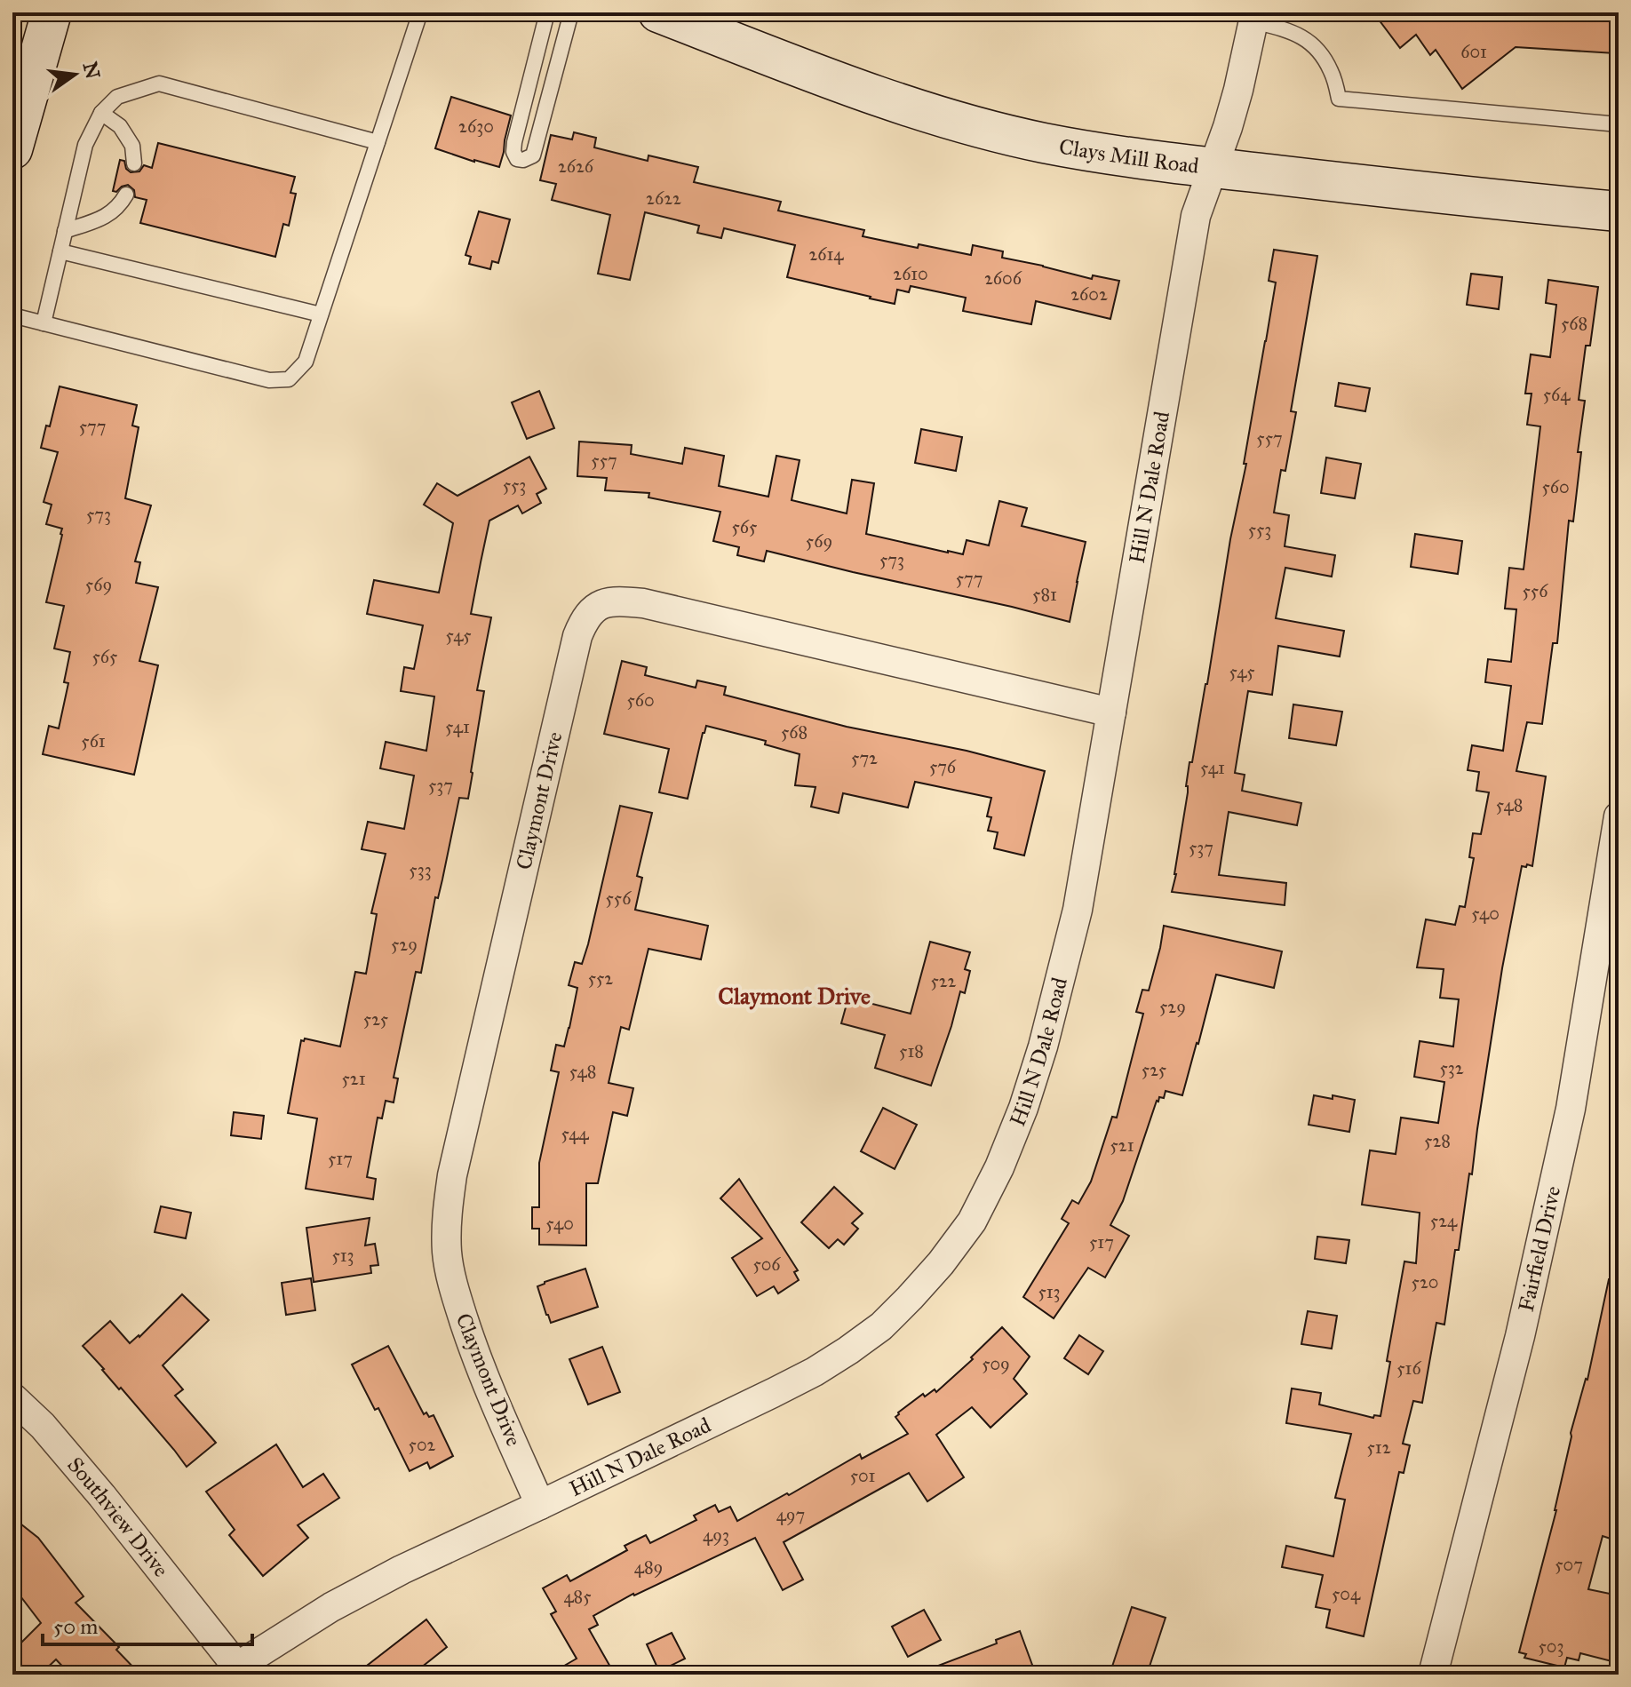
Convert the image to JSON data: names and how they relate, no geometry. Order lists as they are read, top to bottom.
{
  "streets": {
    "main road": ["Clays Mill Road"],
    "street": [
      "Hill N Dale Road",
      "Claymont Drive",
      "Fairfield Drive",
      "Southview Drive"
    ]
  },
  "crossings": [
    ["Clays Mill Road", "Hill N Dale Road"],
    ["Hill N Dale Road", "Claymont Drive"],
    ["Hill N Dale Road", "Southview Drive"]
  ],
  "districts": ["Claymont Drive"],
  "house_numbers": [
    "601",
    "2630",
    "2626",
    "2622",
    "2614",
    "2610",
    "2606",
    "2602",
    "568",
    "564",
    "577",
    "557",
    "557",
    "553",
    "560",
    "573",
    "565",
    "553",
    "569",
    "573",
    "577",
    "569",
    "556",
    "581",
    "545",
    "565",
    "545",
    "560",
    "541",
    "568",
    "561",
    "572",
    "576",
    "541",
    "537",
    "548",
    "537",
    "533",
    "556",
    "540",
    "529",
    "552",
    "522",
    "529",
    "525",
    "518",
    "532",
    "525",
    "548",
    "521",
    "544",
    "528",
    "521",
    "517",
    "524",
    "540",
    "517",
    "513",
    "506",
    "520",
    "513",
    "509",
    "516",
    "502",
    "512",
    "501",
    "497",
    "493",
    "507",
    "489",
    "504",
    "485",
    "503"
  ],
  "scale_bar": "50 m",
  "north": "right"
}
